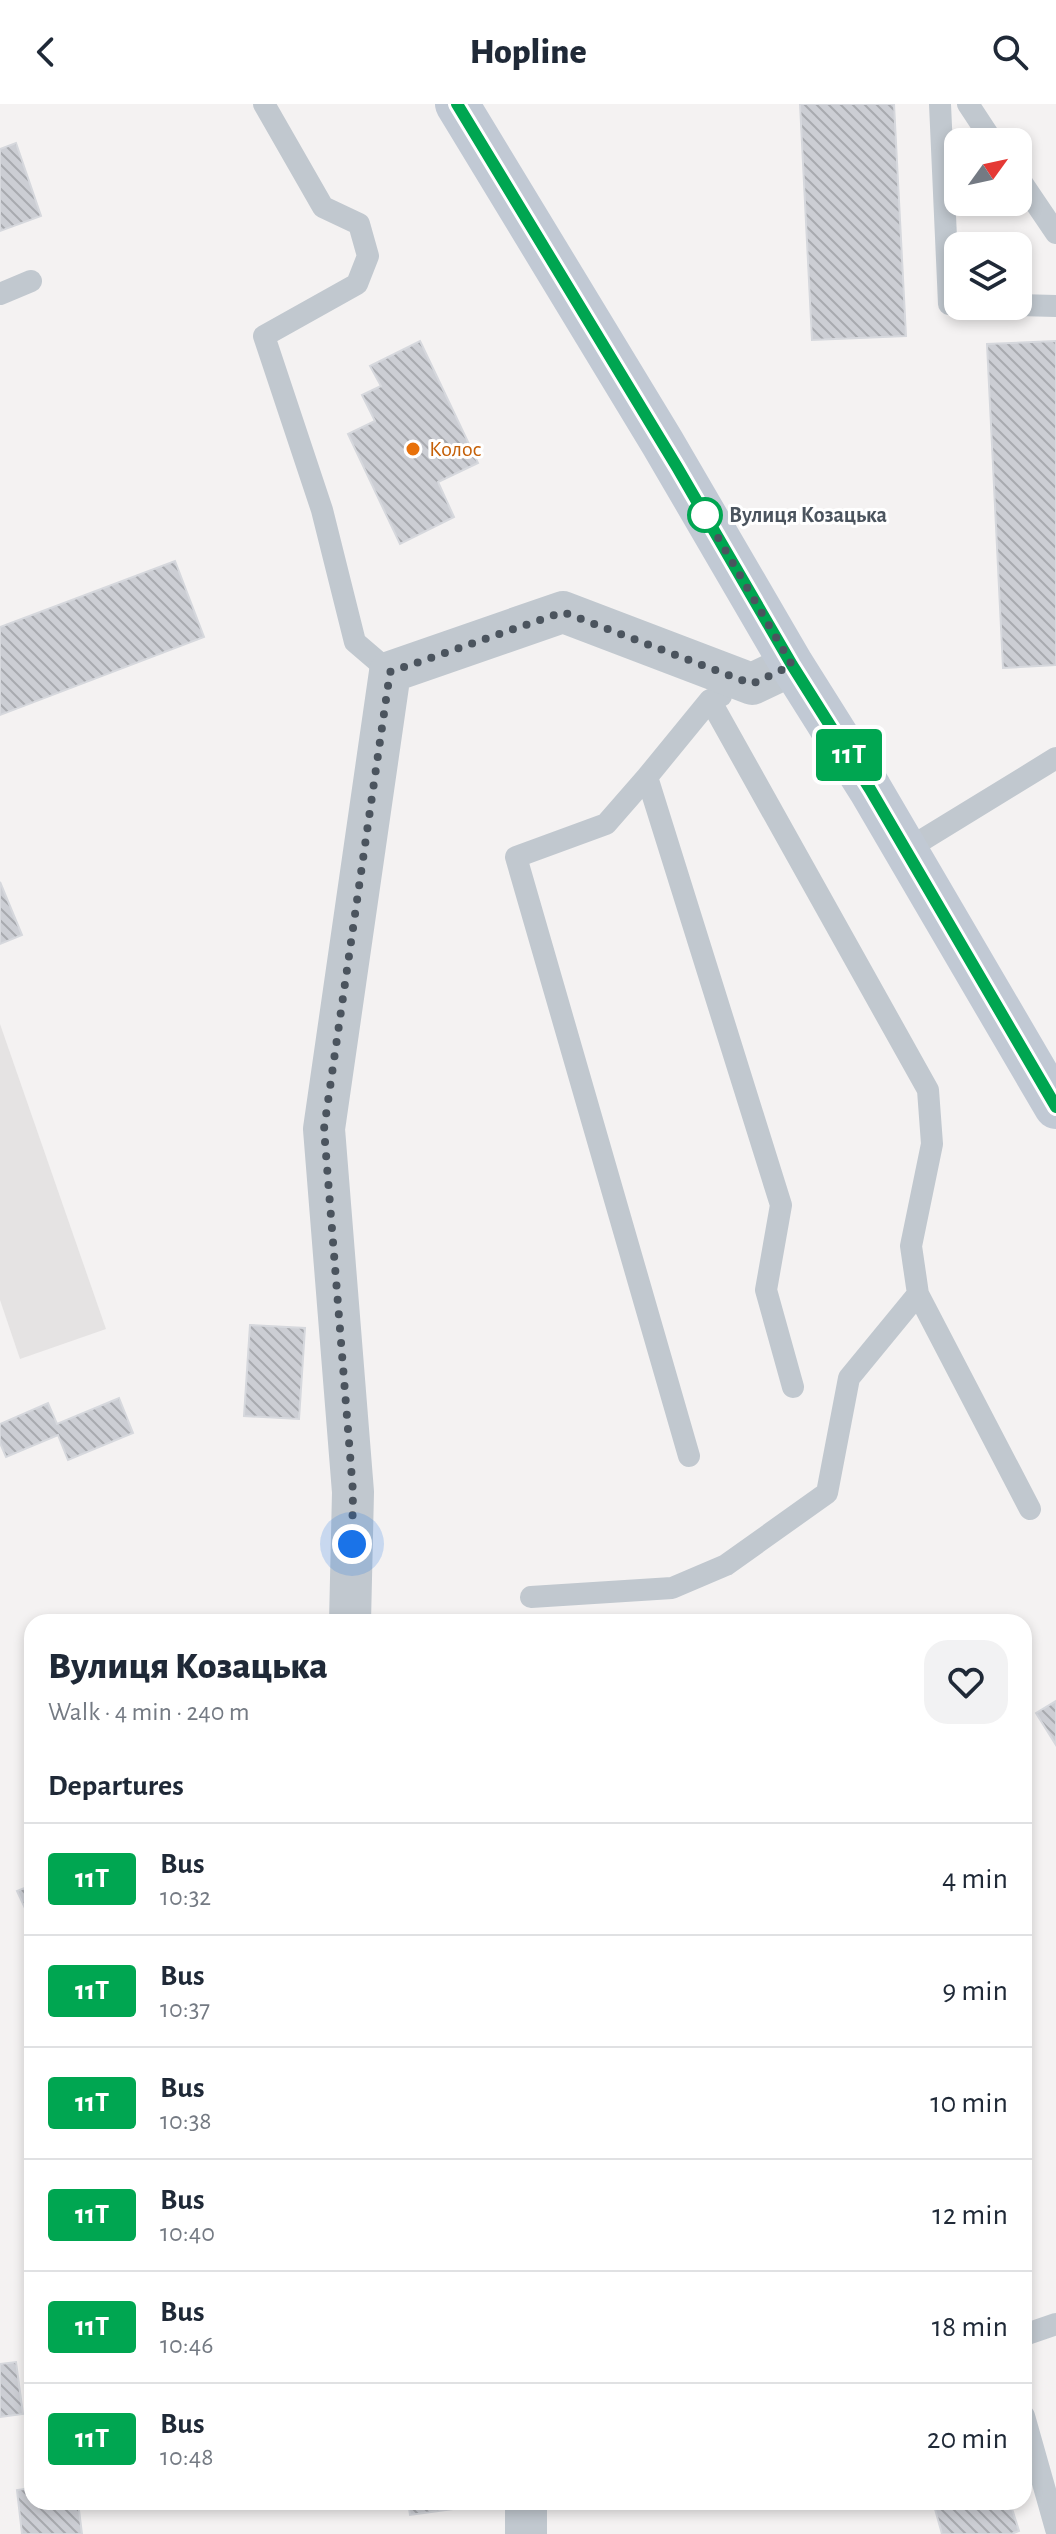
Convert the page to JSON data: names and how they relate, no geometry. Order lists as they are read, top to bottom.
{
  "places": ["Колос", "Вулиця Козацька"],
  "lines": ["bus line 11Т"],
  "north": "top right",
  "page": {
    "header": "Hopline",
    "on_map": "11Т",
    "heading": [
      ["Вулиця Козацька", "Walk · 4 min · 240 m"],
      "Departures"
    ],
    "list": [
      {
        "mark": "11Т",
        "name": "Bus",
        "note": "10:32",
        "value": "4 min"
      },
      {
        "mark": "11Т",
        "name": "Bus",
        "note": "10:37",
        "value": "9 min"
      },
      {
        "mark": "11Т",
        "name": "Bus",
        "note": "10:38",
        "value": "10 min"
      },
      {
        "mark": "11Т",
        "name": "Bus",
        "note": "10:40",
        "value": "12 min"
      },
      {
        "mark": "11Т",
        "name": "Bus",
        "note": "10:46",
        "value": "18 min"
      },
      {
        "mark": "11Т",
        "name": "Bus",
        "note": "10:48",
        "value": "20 min"
      }
    ]
  }
}
